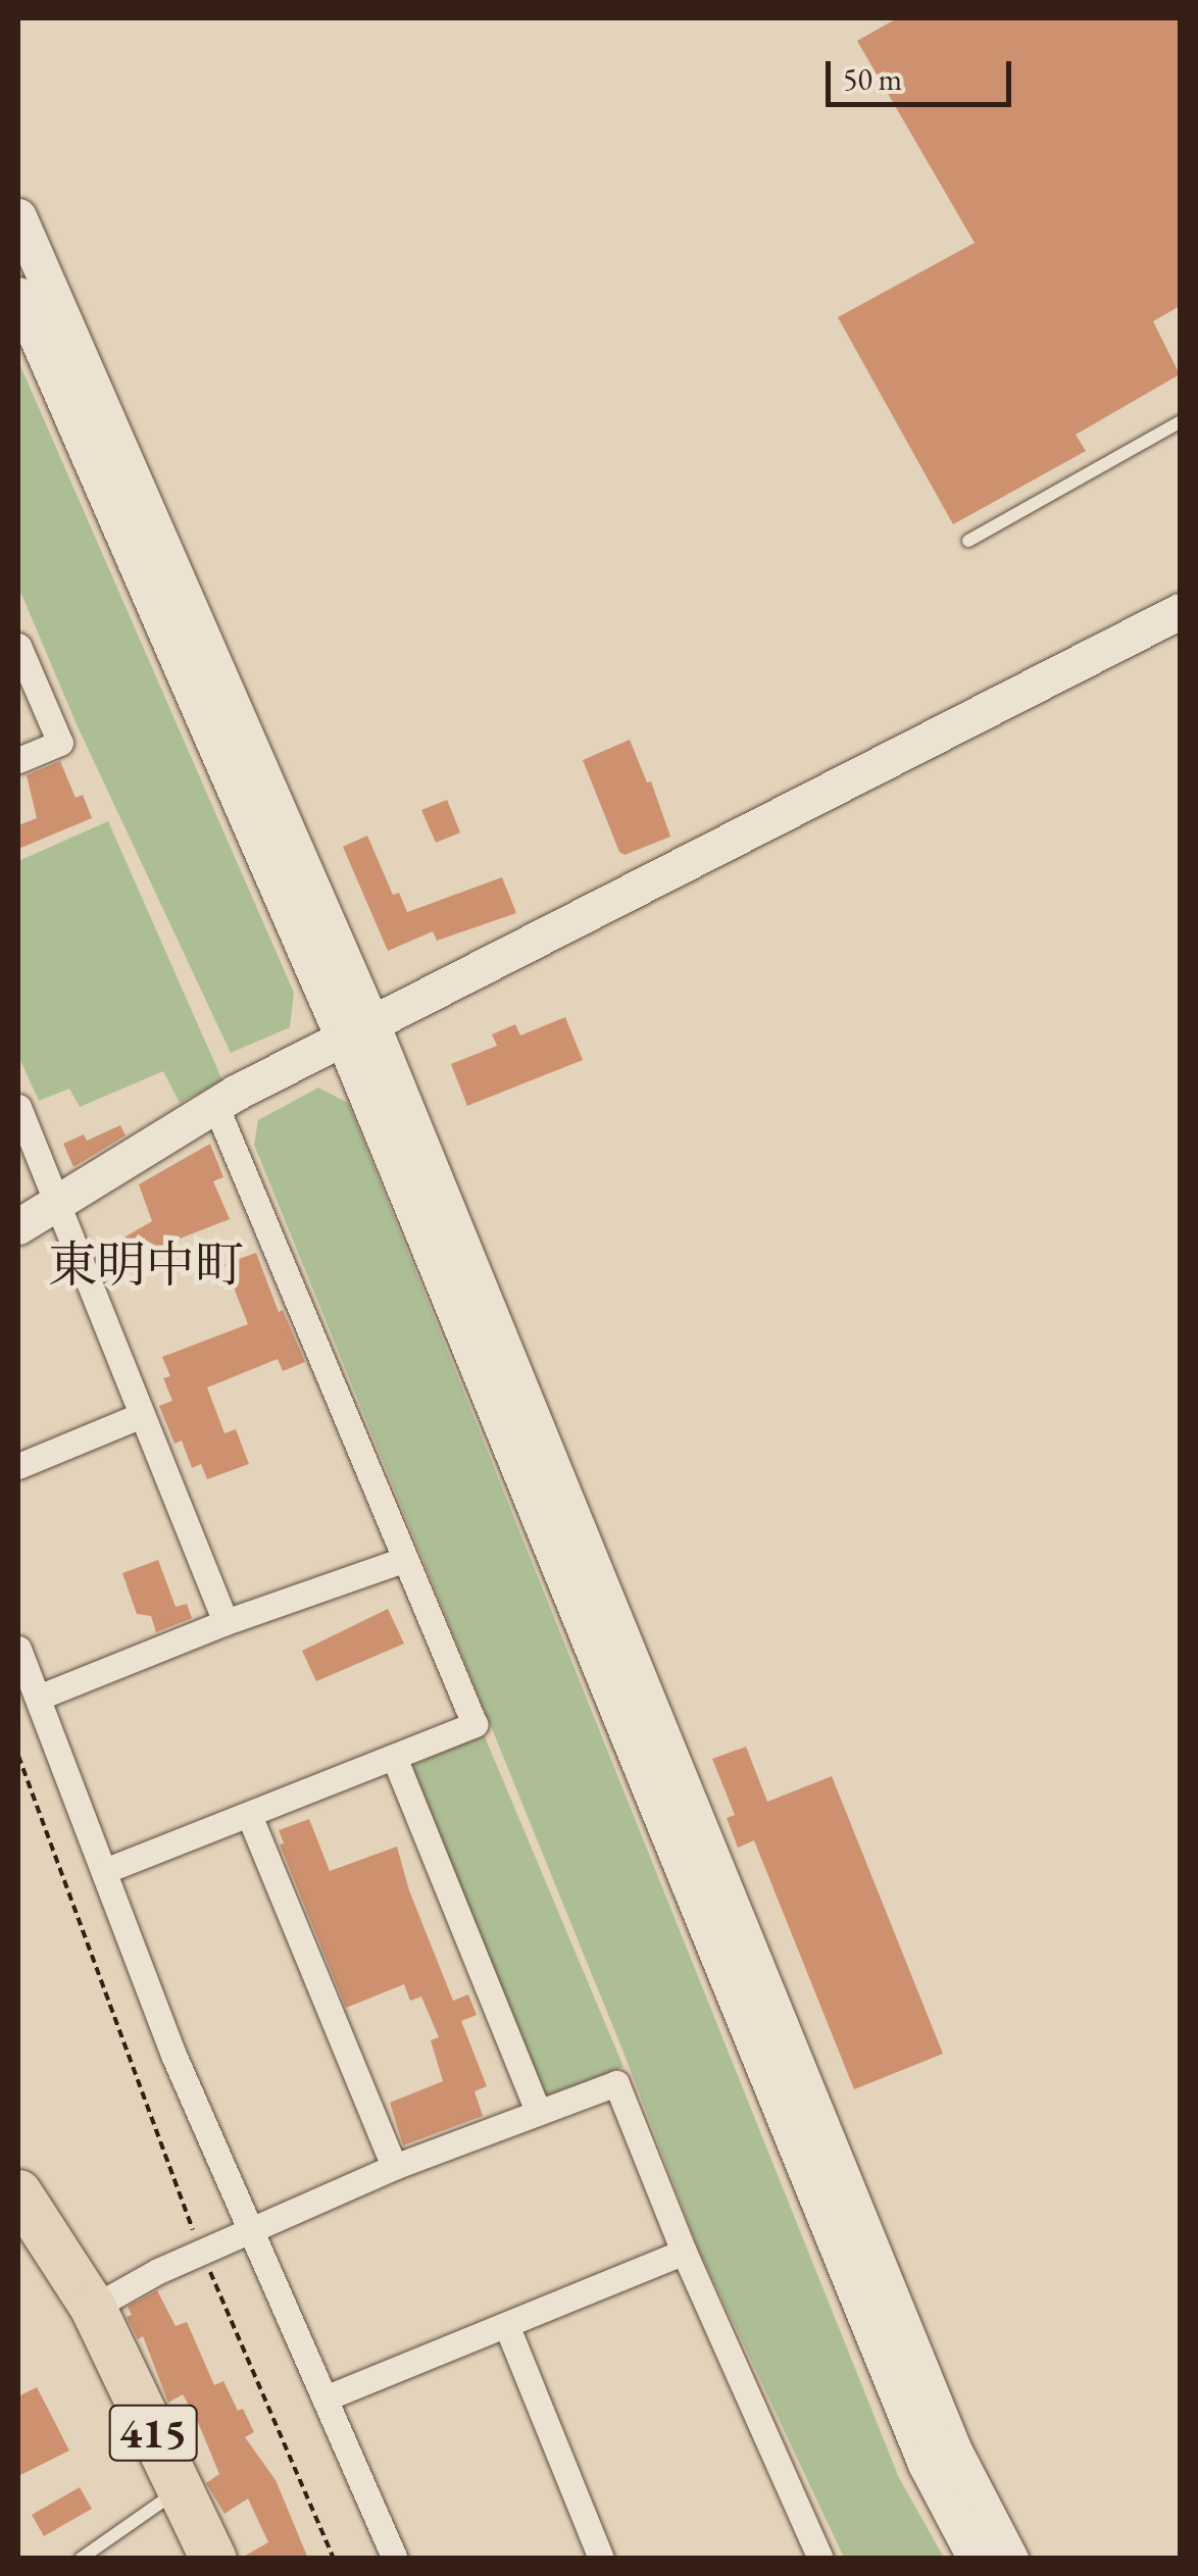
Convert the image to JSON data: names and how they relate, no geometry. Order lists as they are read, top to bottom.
{
  "streets": {
    "highway": ["415"]
  },
  "districts": ["東明中町"],
  "scale_bar": "50 m"
}
